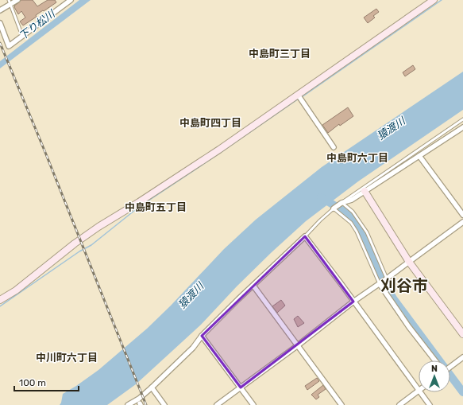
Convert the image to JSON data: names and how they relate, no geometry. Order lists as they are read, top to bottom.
{
  "districts": [
    "中島町三丁目",
    "中島町四丁目",
    "中島町六丁目",
    "中島町五丁目",
    "刈谷市",
    "中川町六丁目"
  ],
  "water": ["下り松川", "猿渡川"],
  "scale_bar": "100 m",
  "north": "top"
}
